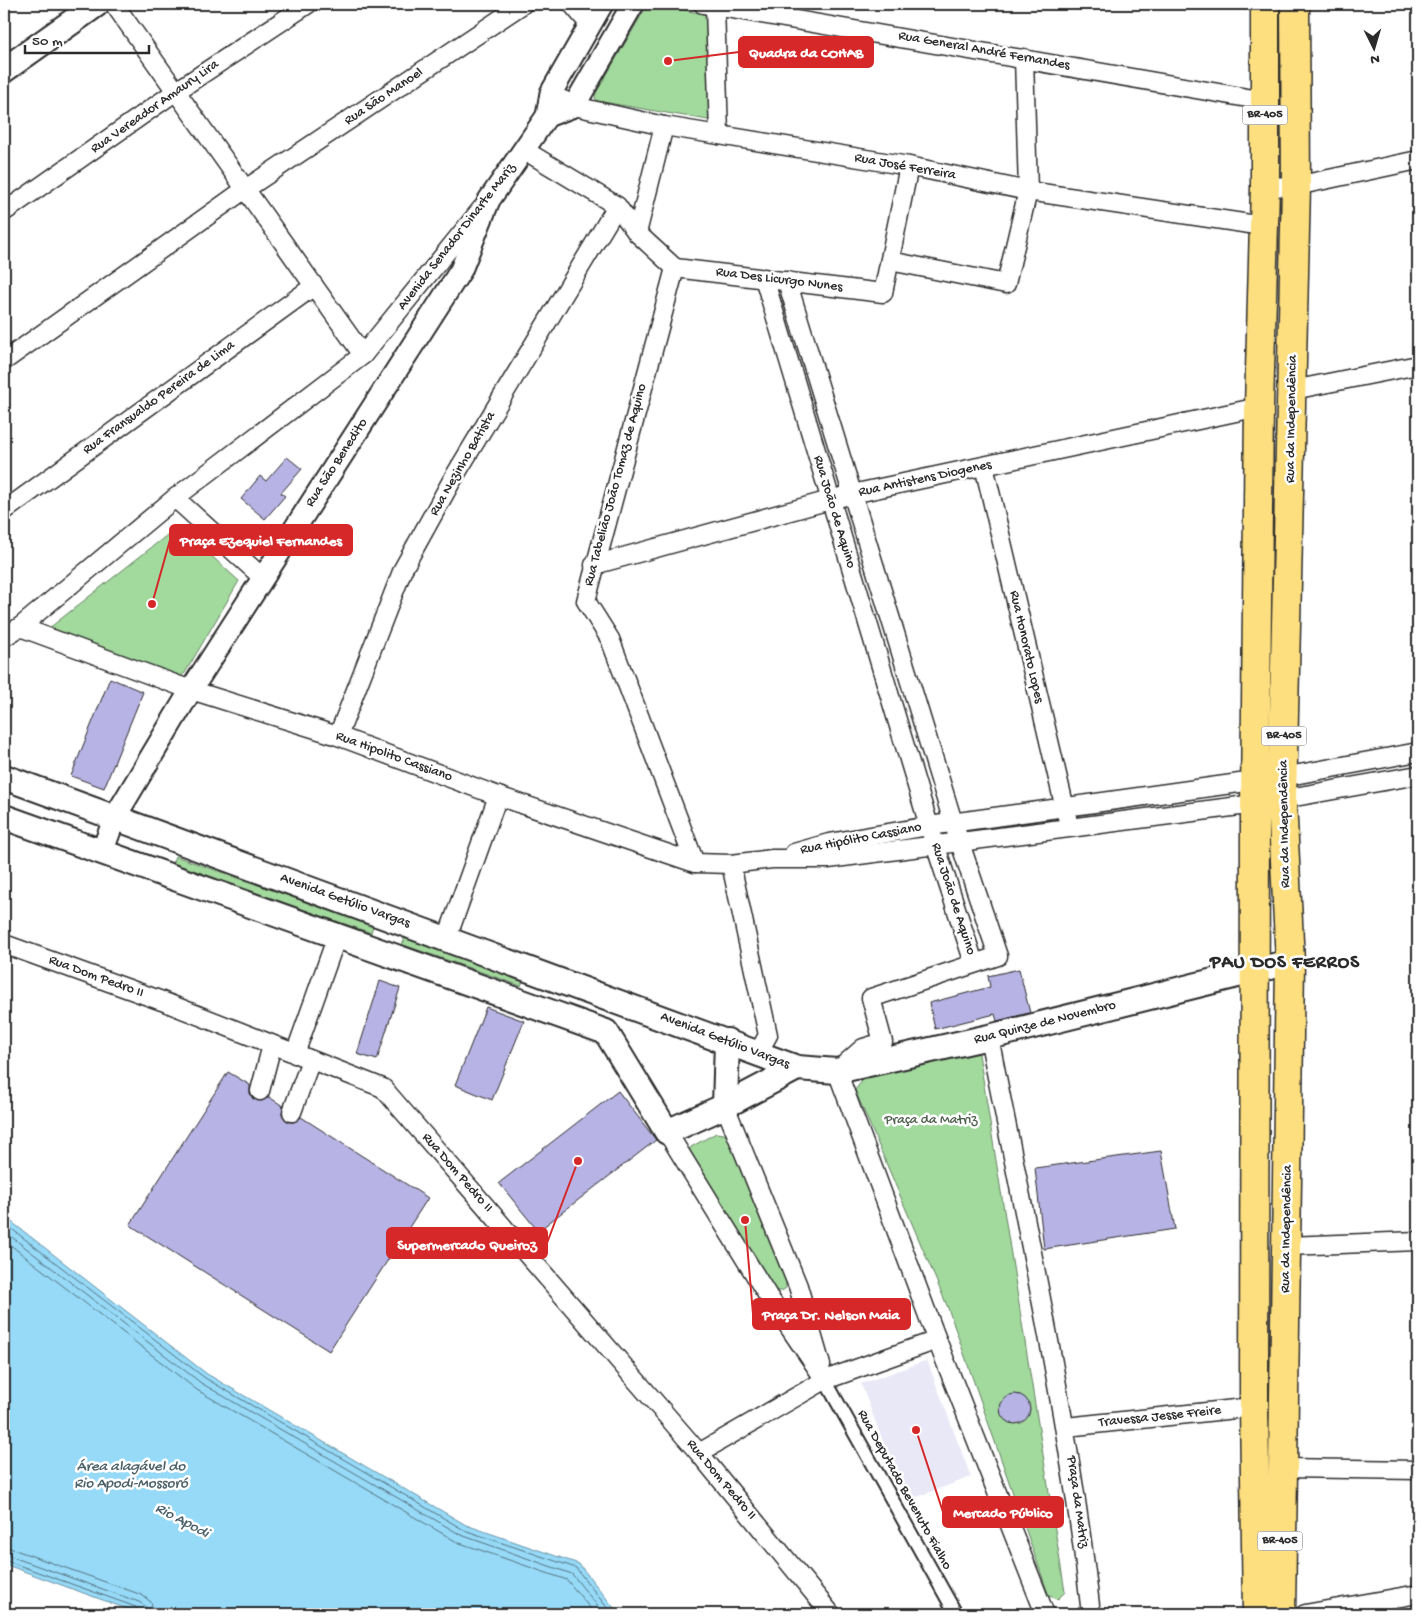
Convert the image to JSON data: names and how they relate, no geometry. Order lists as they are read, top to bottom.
{
  "streets": {
    "highway": ["BR-405", "Rua da Independência"],
    "main road": ["Avenida Getúlio Vargas", "Rua Quinze de Novembro"],
    "street": [
      "Rua General André Fernandes",
      "Rua São Manoel",
      "Rua Vereador Amaury Lira",
      "Rua José Ferreira",
      "Avenida Senador Dinarte Mariz",
      "Rua Des Licurgo Nunes",
      "Rua Fransualdo Pereira de Lima",
      "Rua São Benedito",
      "Rua Nezinho Batista",
      "Rua Antistens Diogenes",
      "Rua Tabelião João Tomaz de Aquino",
      "Rua João de Aquino",
      "Rua Honorato Lopes",
      "Rua Hipolito Cassiano",
      "Rua Hipólito Cassiano",
      "Rua Dom Pedro II",
      "Travessa Jesse Freire",
      "Rua Deputado Bevenuto Fialho",
      "Praça da Matriz"
    ]
  },
  "crossings": [
    ["Rua General André Fernandes", "Rua da Independência"],
    ["Rua José Ferreira", "Avenida Senador Dinarte Mariz"],
    ["Rua José Ferreira", "Rua da Independência"],
    ["Avenida Senador Dinarte Mariz", "Rua São Benedito"],
    ["Rua Des Licurgo Nunes", "Rua Tabelião João Tomaz de Aquino"],
    ["Rua Des Licurgo Nunes", "Rua João de Aquino"],
    ["Rua da Independência", "Rua Antistens Diogenes"],
    ["Rua da Independência", "Rua Hipólito Cassiano"],
    ["Rua da Independência", "Rua Quinze de Novembro"],
    ["Rua da Independência", "Travessa Jesse Freire"],
    ["Rua São Benedito", "Rua Hipolito Cassiano"],
    ["Rua São Benedito", "Avenida Getúlio Vargas"],
    ["Rua Nezinho Batista", "Rua Hipolito Cassiano"],
    ["Rua Antistens Diogenes", "Rua Tabelião João Tomaz de Aquino"],
    ["Rua Antistens Diogenes", "Rua João de Aquino"],
    ["Rua Antistens Diogenes", "Rua Honorato Lopes"],
    ["Rua Tabelião João Tomaz de Aquino", "Rua Hipolito Cassiano"],
    ["Rua João de Aquino", "Rua Hipólito Cassiano"],
    ["Rua Honorato Lopes", "Rua Hipólito Cassiano"],
    ["Rua Hipolito Cassiano", "Rua Hipólito Cassiano"],
    ["Avenida Getúlio Vargas", "Rua Quinze de Novembro"],
    ["Rua Quinze de Novembro", "Praça da Matriz"],
    ["Travessa Jesse Freire", "Praça da Matriz"]
  ],
  "districts": ["PAU DOS FERROS"],
  "water": ["Área alagável do Rio Apodi-Mossoró", "Rio Apodi"],
  "parks": ["Praça da Matriz"],
  "places": [
    "Quadra da COHAB",
    "Praça Ezequiel Fernandes",
    "Supermercado Queiroz",
    "Praça Dr. Nelson Maia",
    "Mercado Público"
  ],
  "scale_bar": "50 m",
  "north": "bottom"
}
